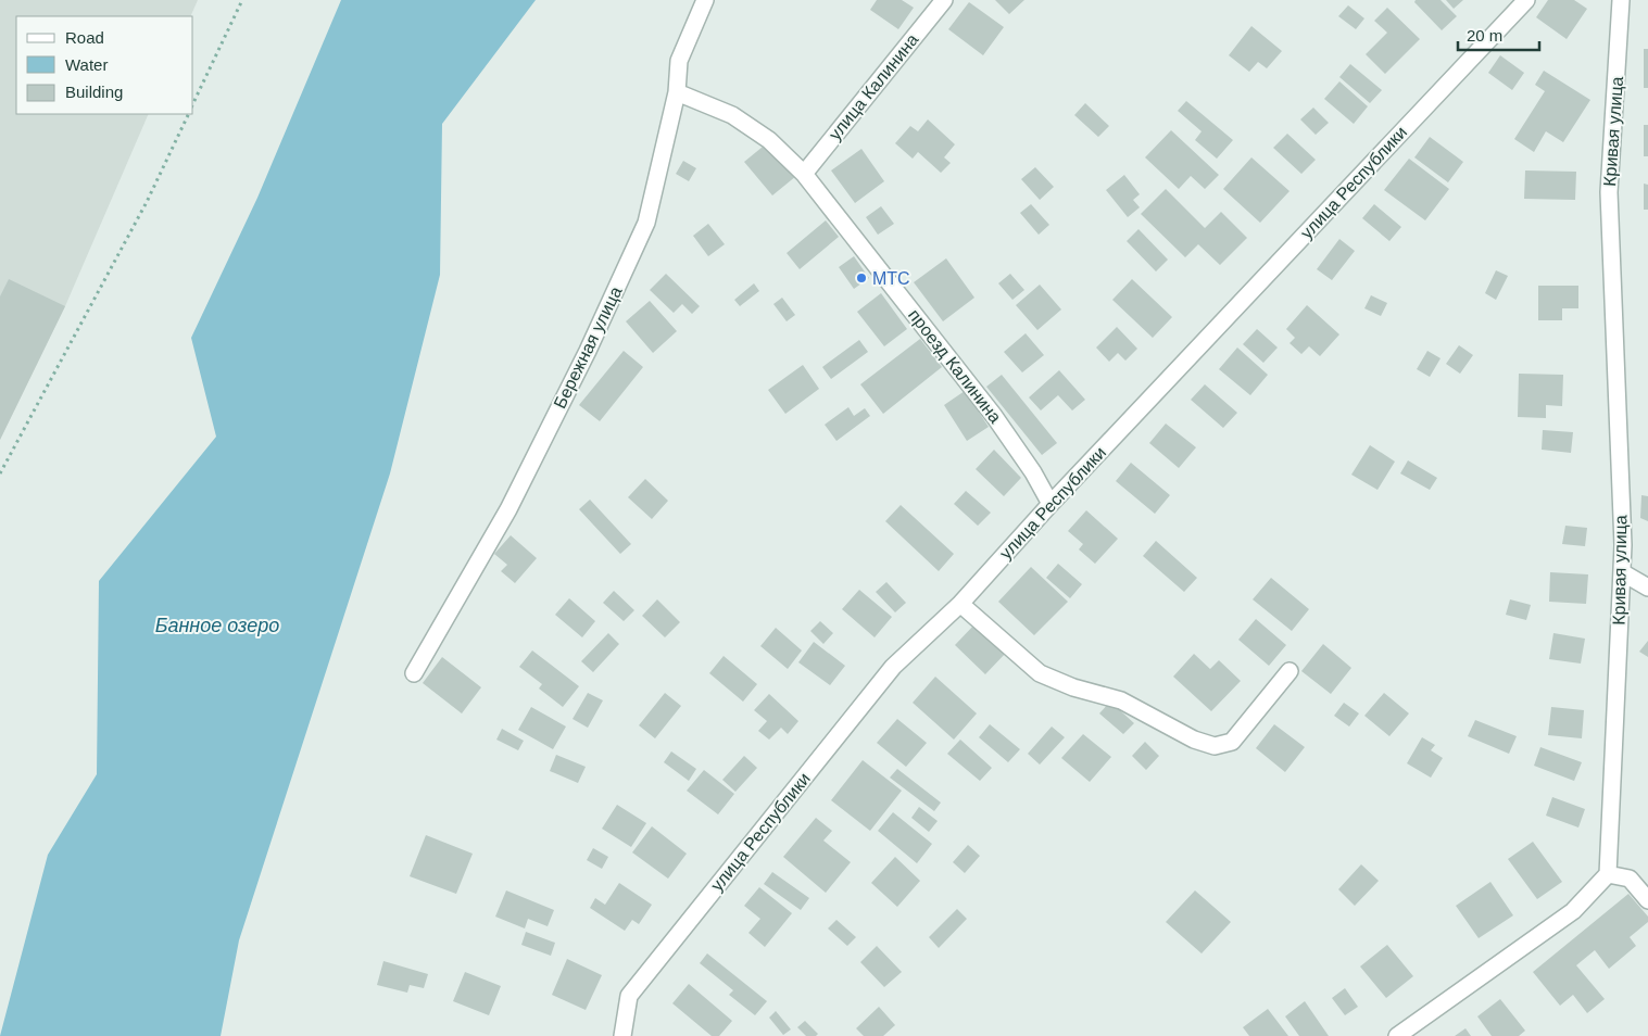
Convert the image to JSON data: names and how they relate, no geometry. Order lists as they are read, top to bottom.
{
  "streets": {
    "street": [
      "улица Калинина",
      "Кривая улица",
      "улица Республики",
      "Бережная улица",
      "проезд Калинина"
    ]
  },
  "crossings": [
    ["улица Калинина", "проезд Калинина"],
    ["улица Республики", "проезд Калинина"],
    ["Бережная улица", "проезд Калинина"]
  ],
  "water": ["Банное озеро"],
  "places": ["МТС"],
  "legend": ["Road", "Water", "Building"],
  "scale_bar": "20 m"
}
